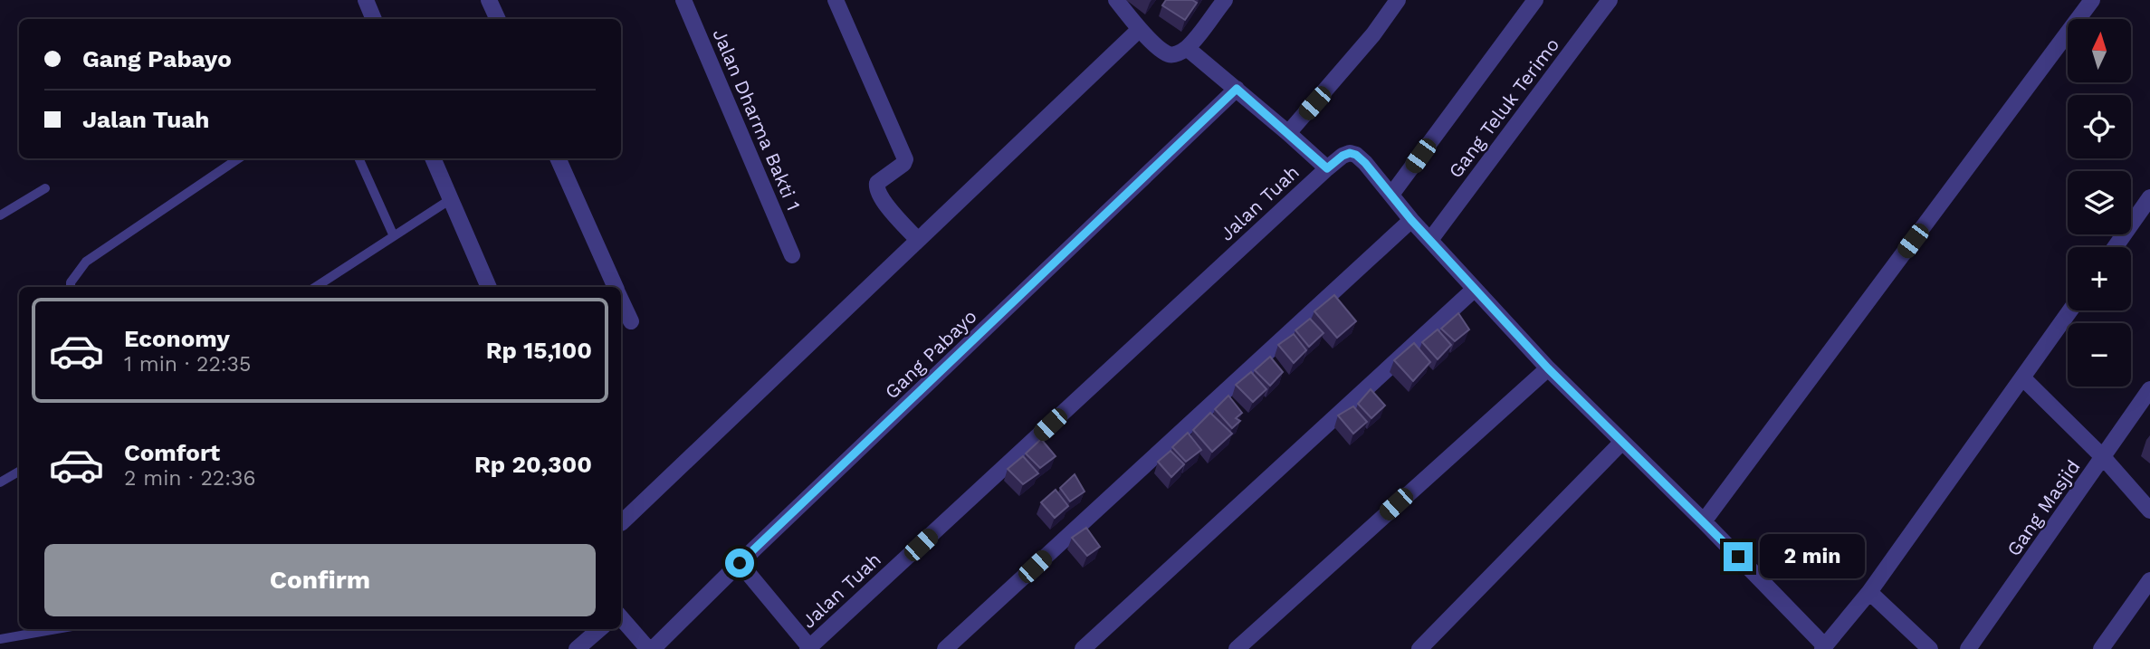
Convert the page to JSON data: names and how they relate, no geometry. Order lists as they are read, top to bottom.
{
  "streets": {
    "street": [
      "Gang Teluk Terimo",
      "Jalan Dharma Bakti 1",
      "Jalan Tuah",
      "Gang Pabayo",
      "Gang Masjid"
    ]
  },
  "crossings": [
    ["Gang Teluk Terimo", "Jalan Tuah"]
  ],
  "north": "top",
  "page": {
    "map_buttons": ["+", "−"],
    "banner": ["Gang Pabayo", "Jalan Tuah"],
    "list": [
      {
        "name": "Economy",
        "note": "1 min · 22:35",
        "value": "Rp 15,100"
      },
      {
        "name": "Comfort",
        "note": "2 min · 22:36",
        "value": "Rp 20,300"
      }
    ],
    "buttons": "Confirm",
    "bubble": "2 min"
  }
}
